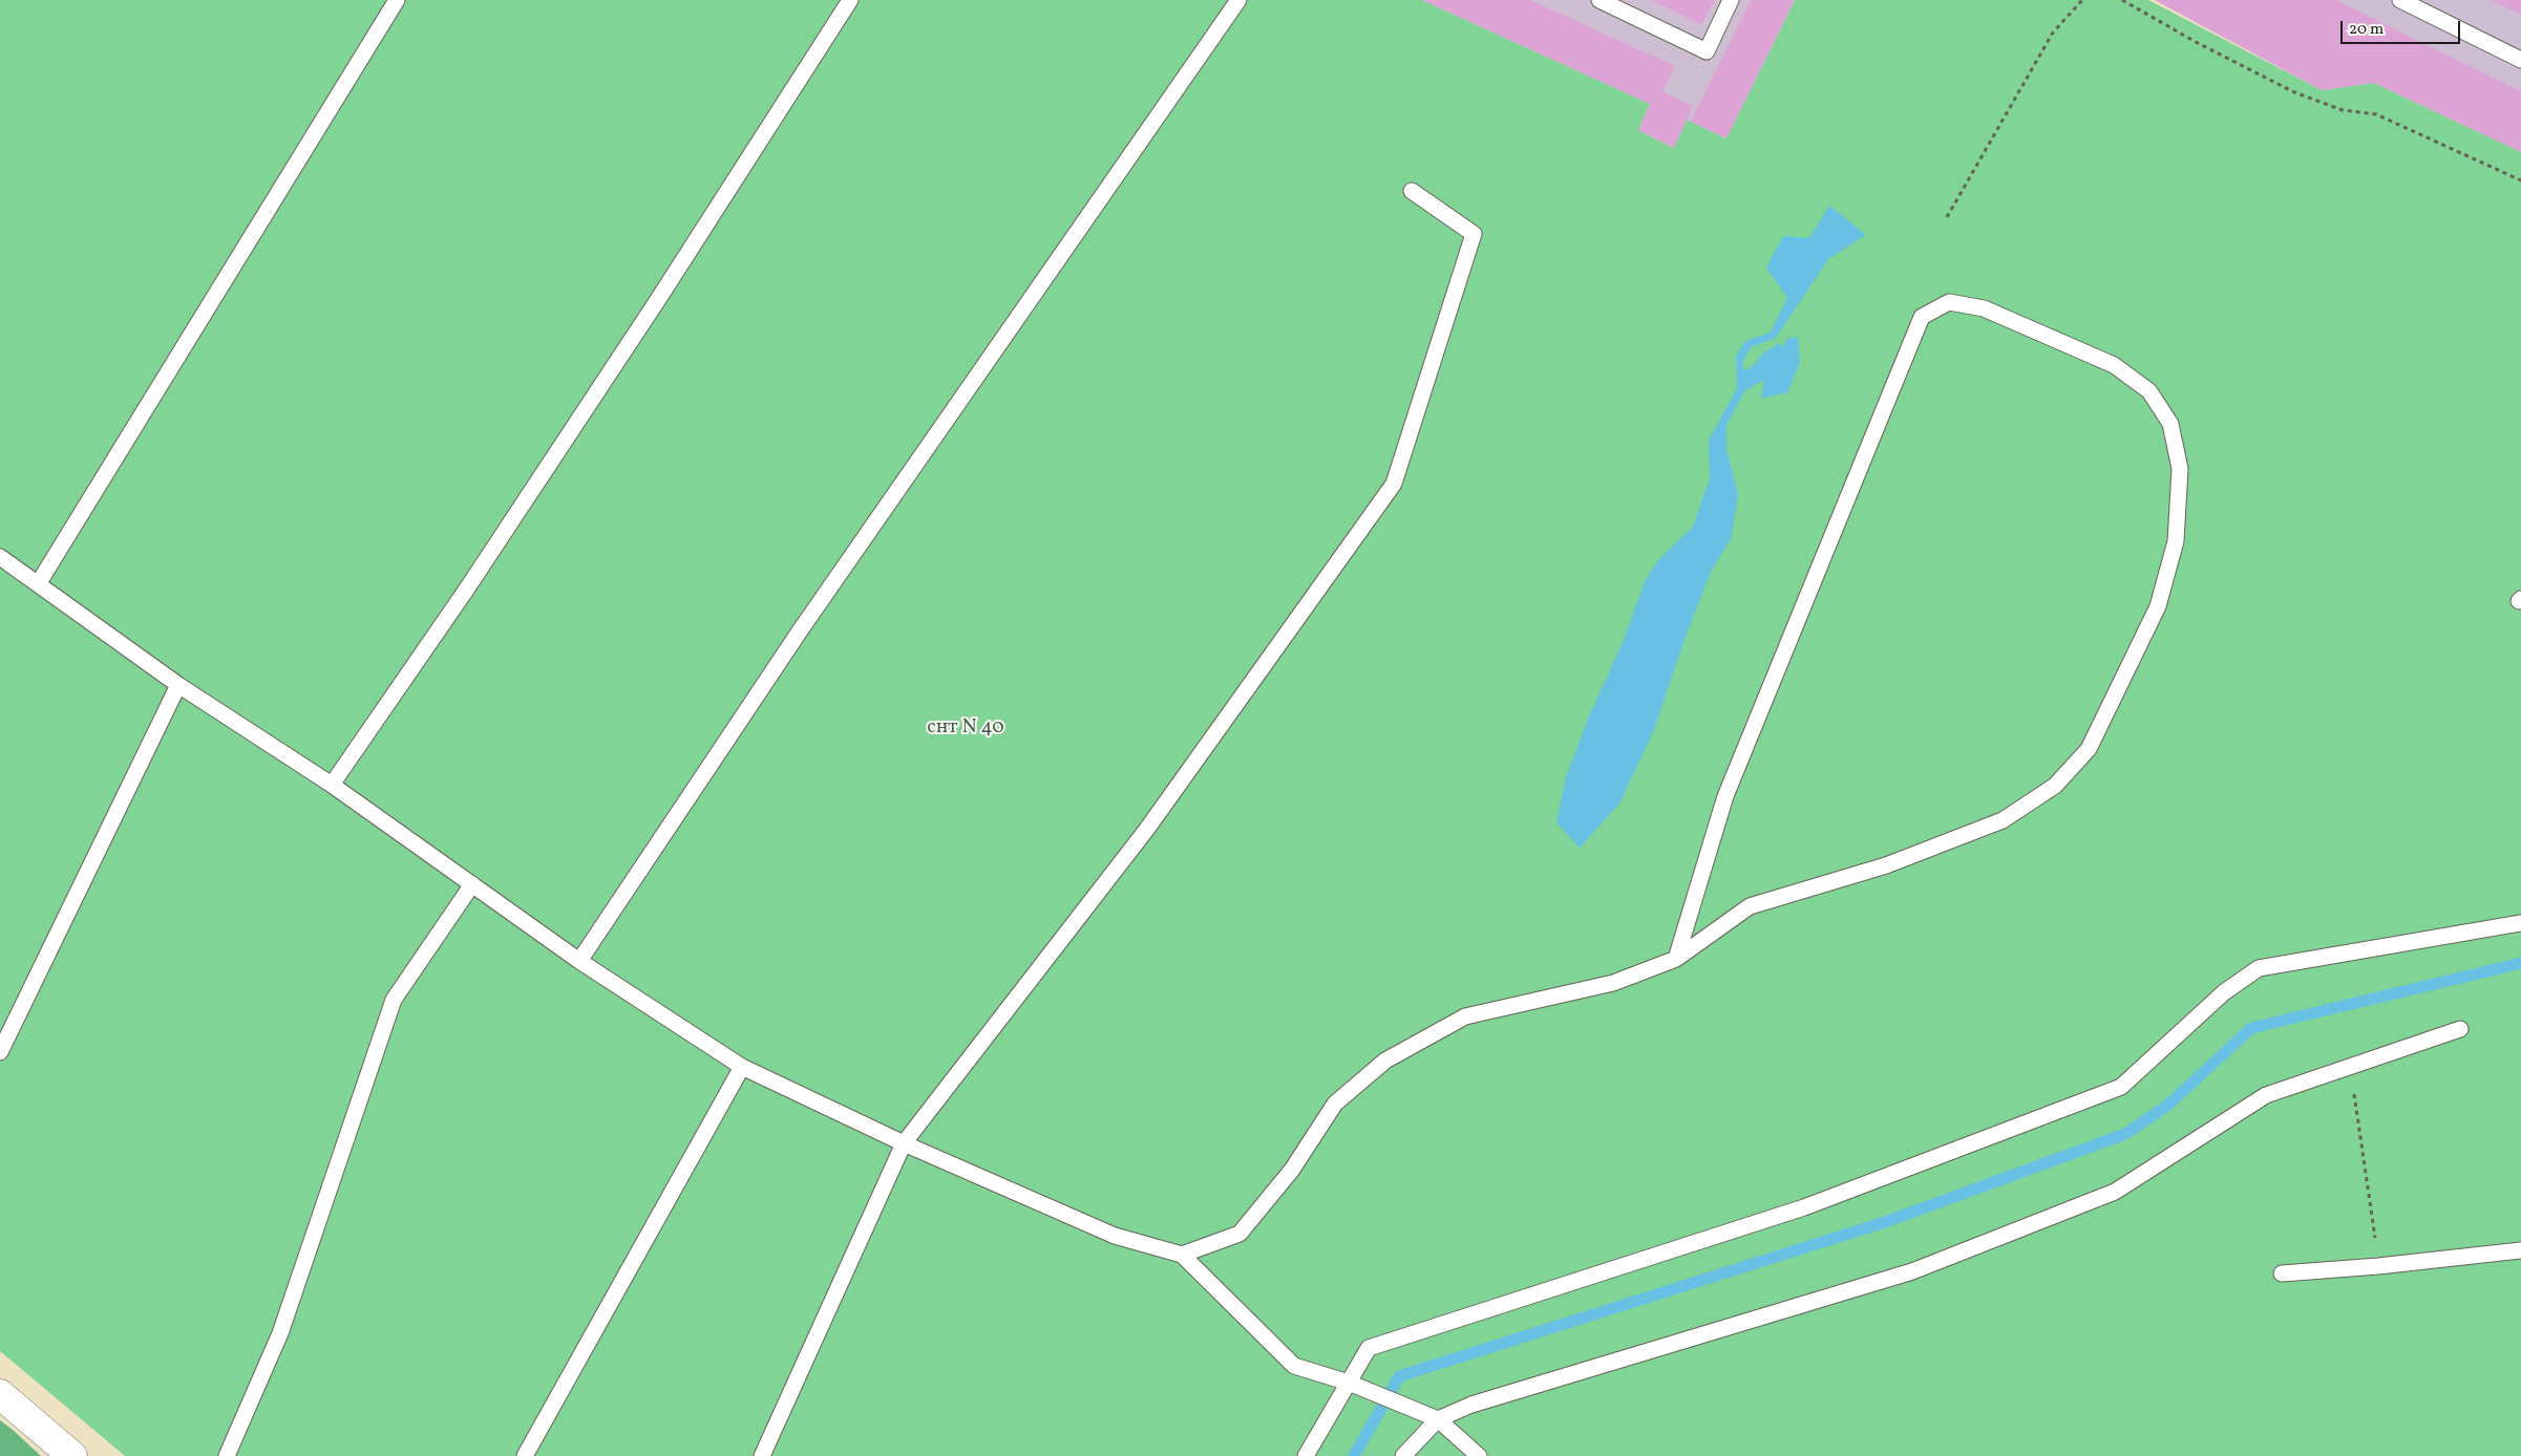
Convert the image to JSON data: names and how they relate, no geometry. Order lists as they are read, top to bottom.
{
  "parks": ["снт N 40"],
  "scale_bar": "20 m"
}
